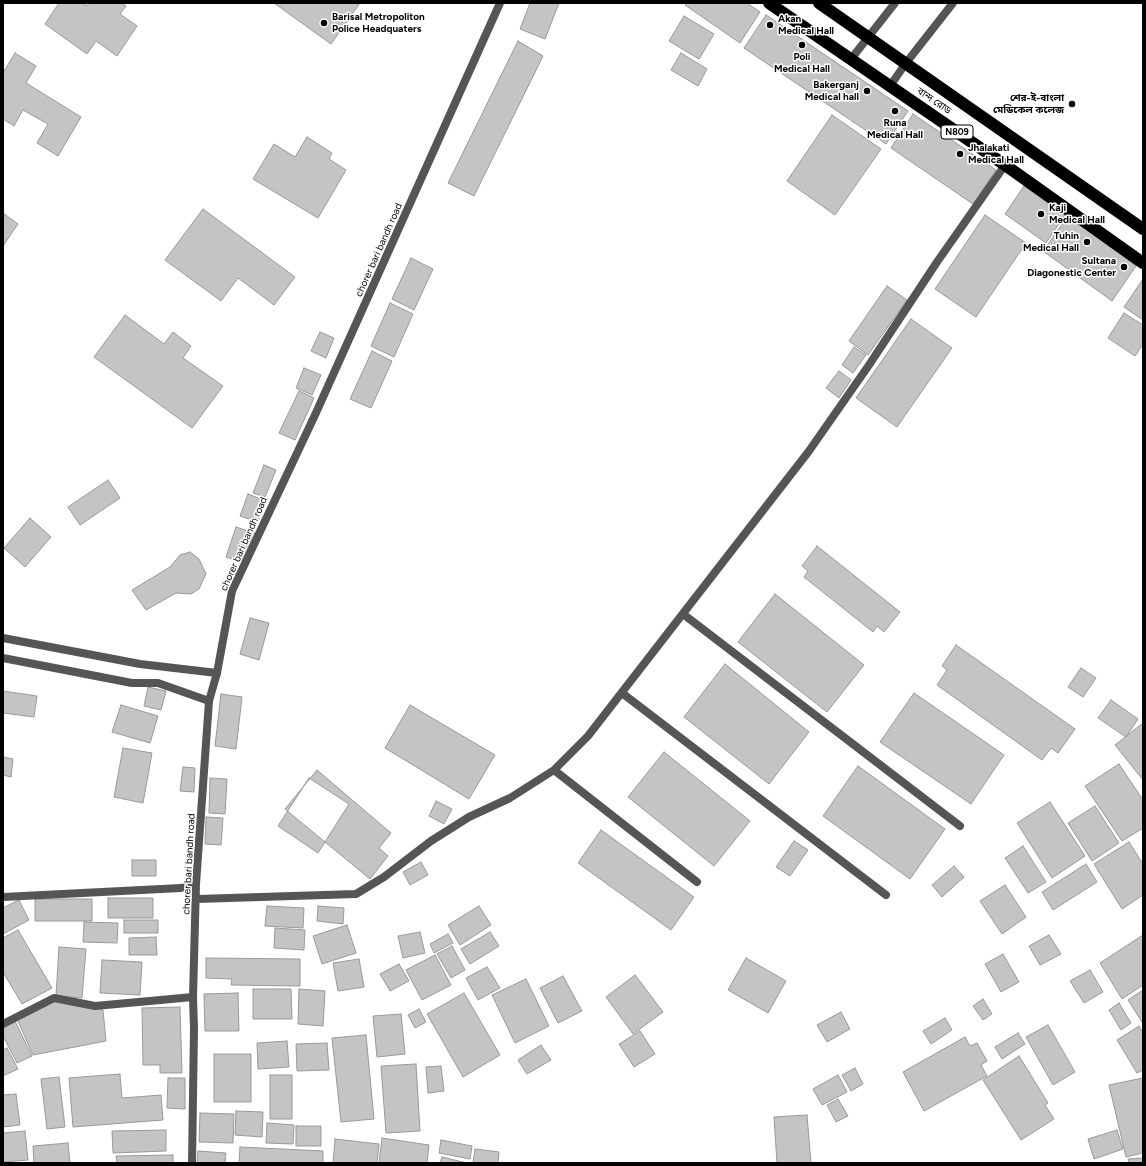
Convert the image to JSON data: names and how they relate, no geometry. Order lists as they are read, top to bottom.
{
  "streets": {
    "highway": ["বান্দ রোড", "N809"],
    "street": ["chorer bari bandh road"]
  },
  "places": [
    "Barisal Metropoliton Police Headquaters",
    "Akan Medical Hall",
    "Poli Medical Hall",
    "Bakerganj Medical hall",
    "শের-ই-বাংলা মেডিকেল কলেজ",
    "Runa Medical Hall",
    "Jhalakati Medical Hall",
    "Kaji Medical Hall",
    "Tuhin Medical Hall",
    "Sultana Diagonestic Center"
  ]
}
